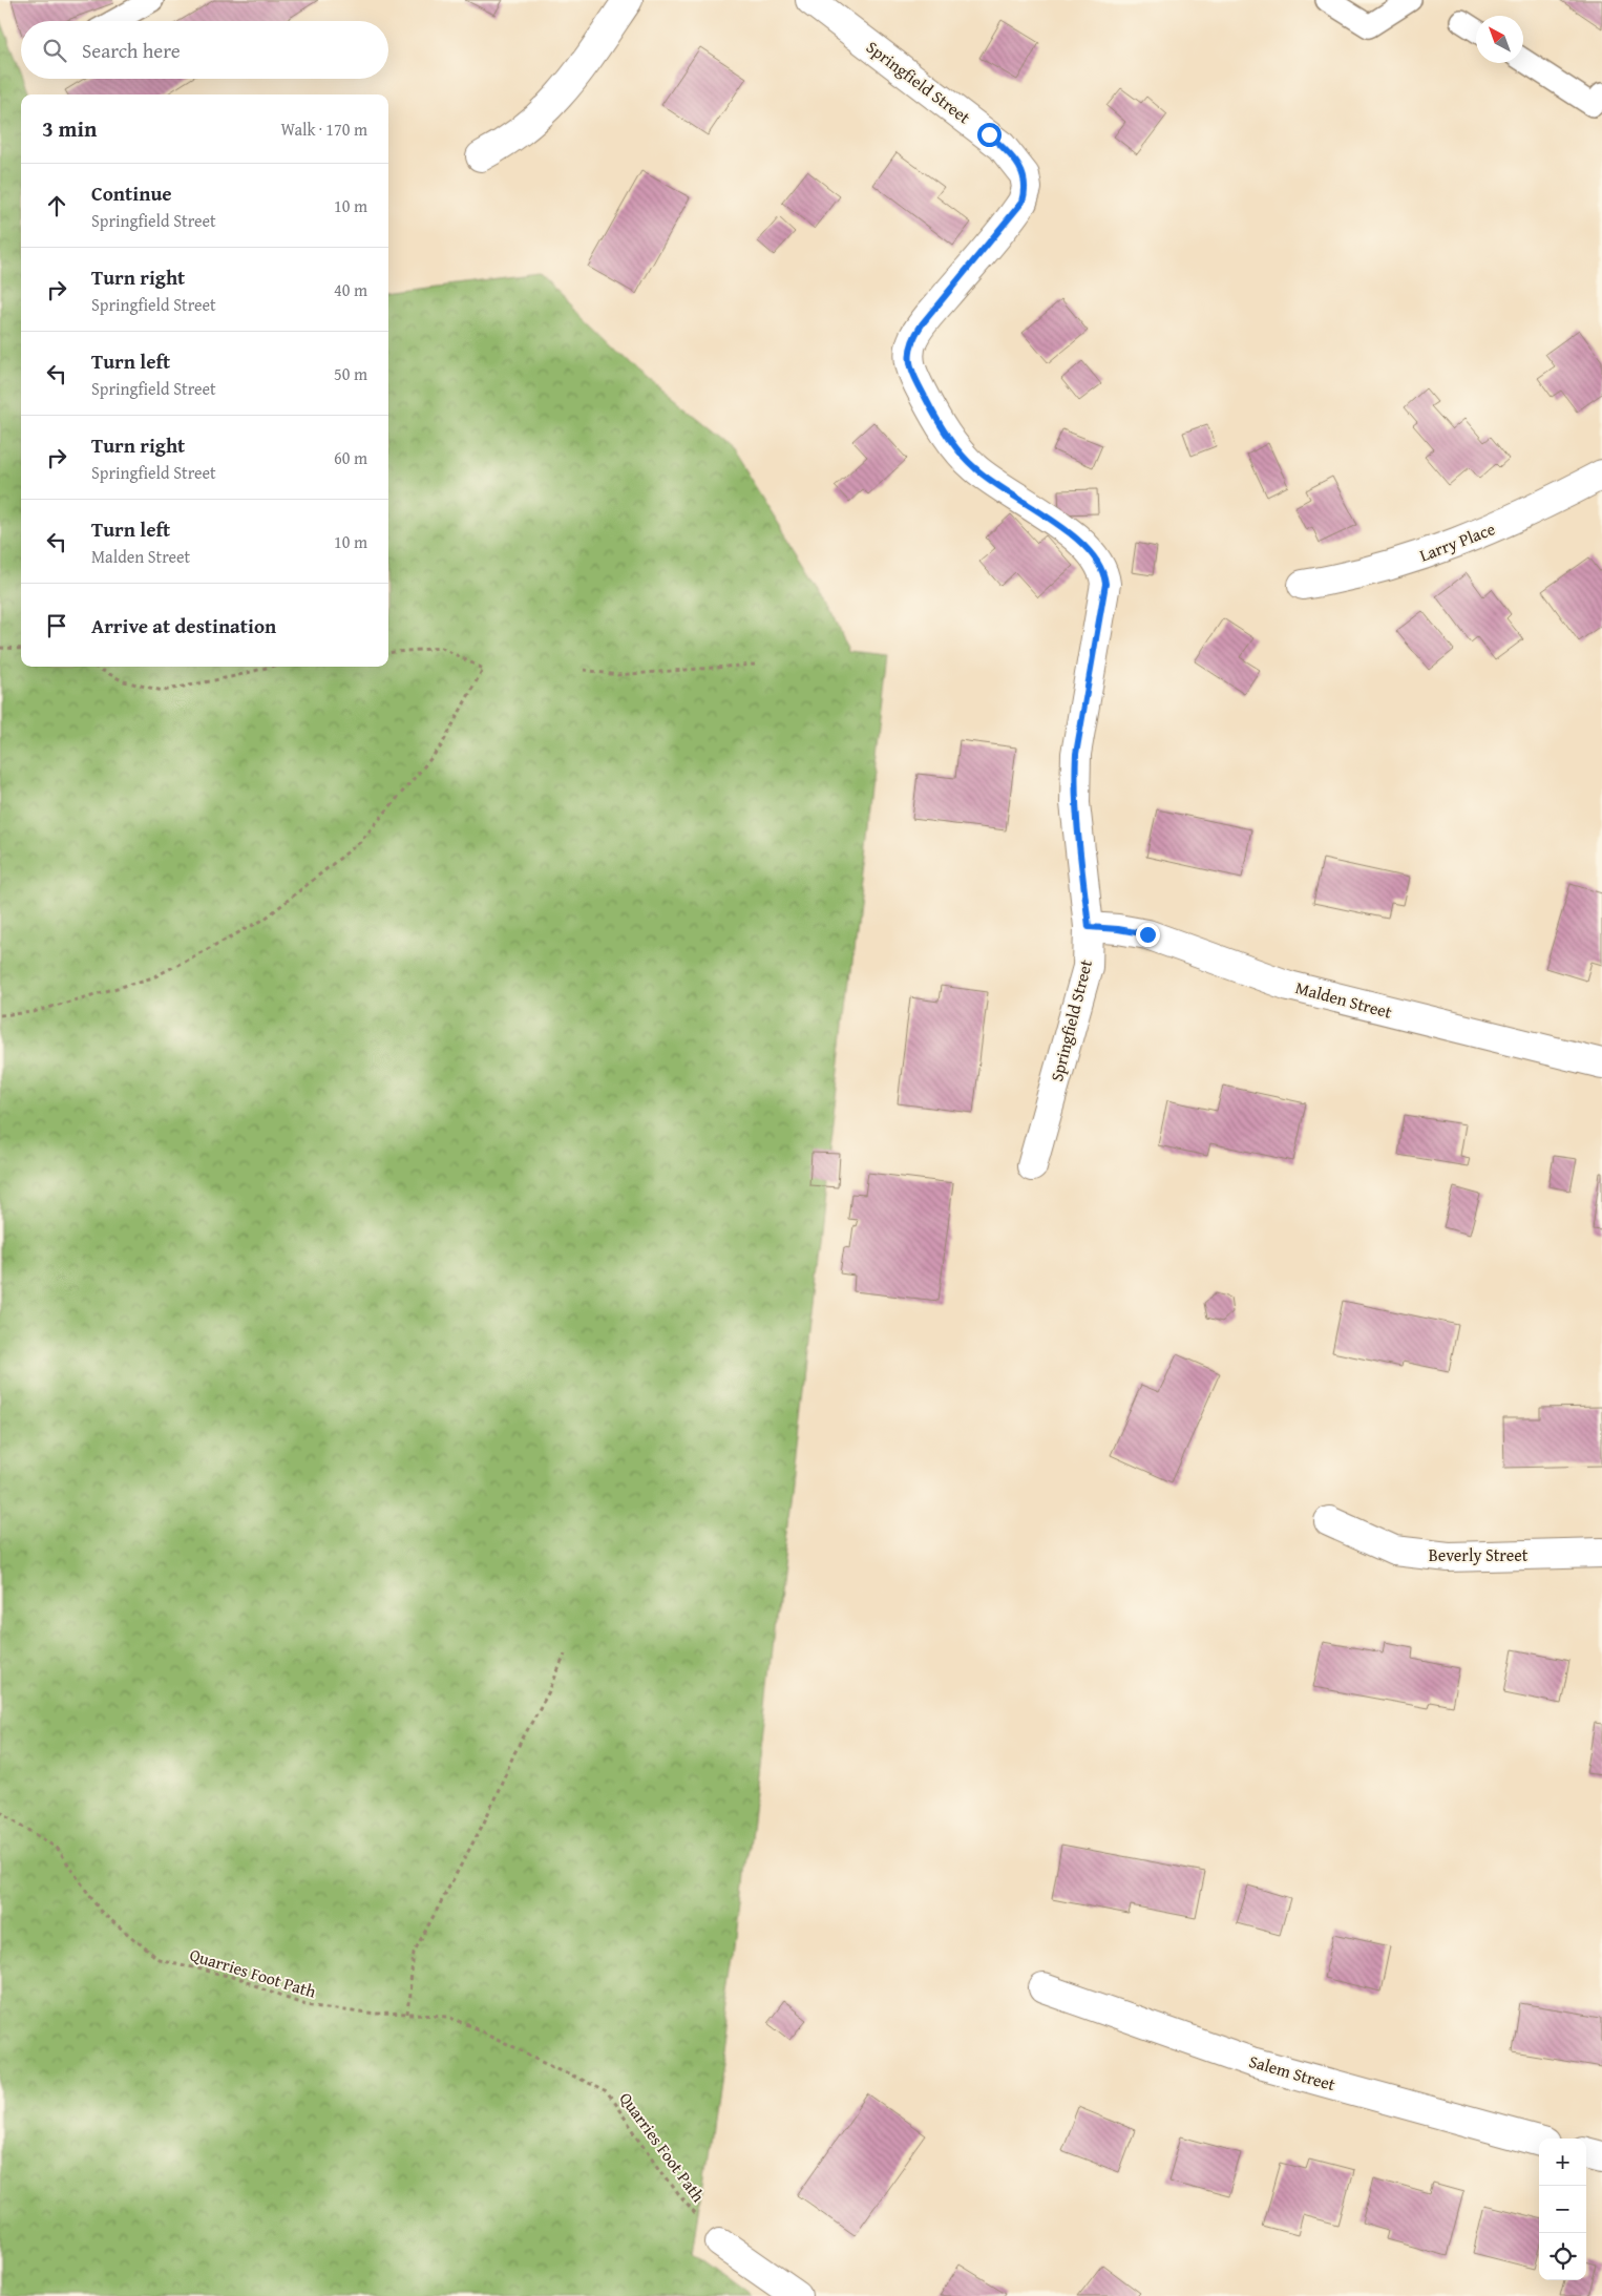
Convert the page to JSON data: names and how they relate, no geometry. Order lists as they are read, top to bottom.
{
  "streets": {
    "street": [
      "Springfield Street",
      "Larry Place",
      "Malden Street",
      "Beverly Street",
      "Salem Street"
    ],
    "path": ["Quarries Foot Path"]
  },
  "crossings": [
    ["Springfield Street", "Malden Street"]
  ],
  "north": "top left",
  "page": {
    "search": "Search here",
    "heading": ["3 min", "Walk · 170 m"],
    "list": [
      ["Continue", "Springfield Street", "10 m"],
      ["Turn right", "Springfield Street", "40 m"],
      ["Turn left", "Springfield Street", "50 m"],
      ["Turn right", "Springfield Street", "60 m"],
      ["Turn left", "Malden Street", "10 m"],
      "Arrive at destination"
    ],
    "map_buttons": ["+", "−"]
  }
}
